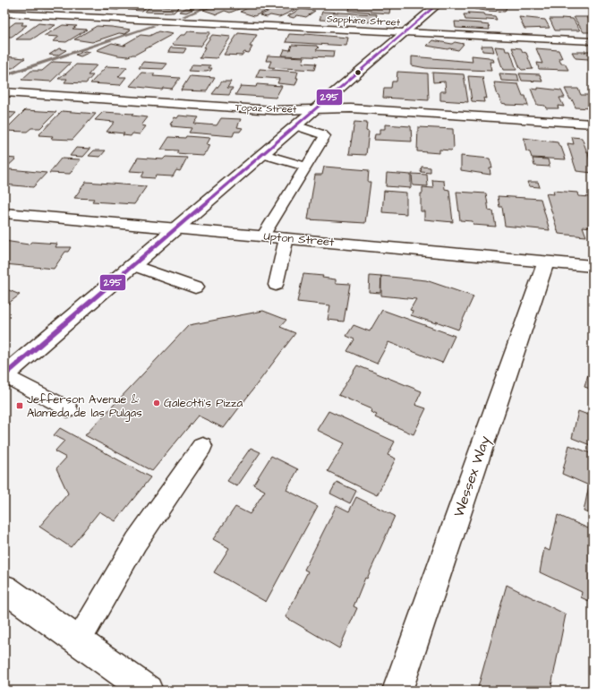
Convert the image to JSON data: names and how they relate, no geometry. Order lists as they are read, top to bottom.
{
  "streets": {
    "street": [
      "Sapphire Street",
      "Topaz Street",
      "Upton Street",
      "Wessex Way"
    ]
  },
  "crossings": [
    ["Upton Street", "Wessex Way"]
  ],
  "places": {
    "other": ["Galeotti's Pizza"],
    "transit": ["Jefferson Avenue & Alameda de las Pulgas"]
  },
  "lines": ["transit line 295"]
}
